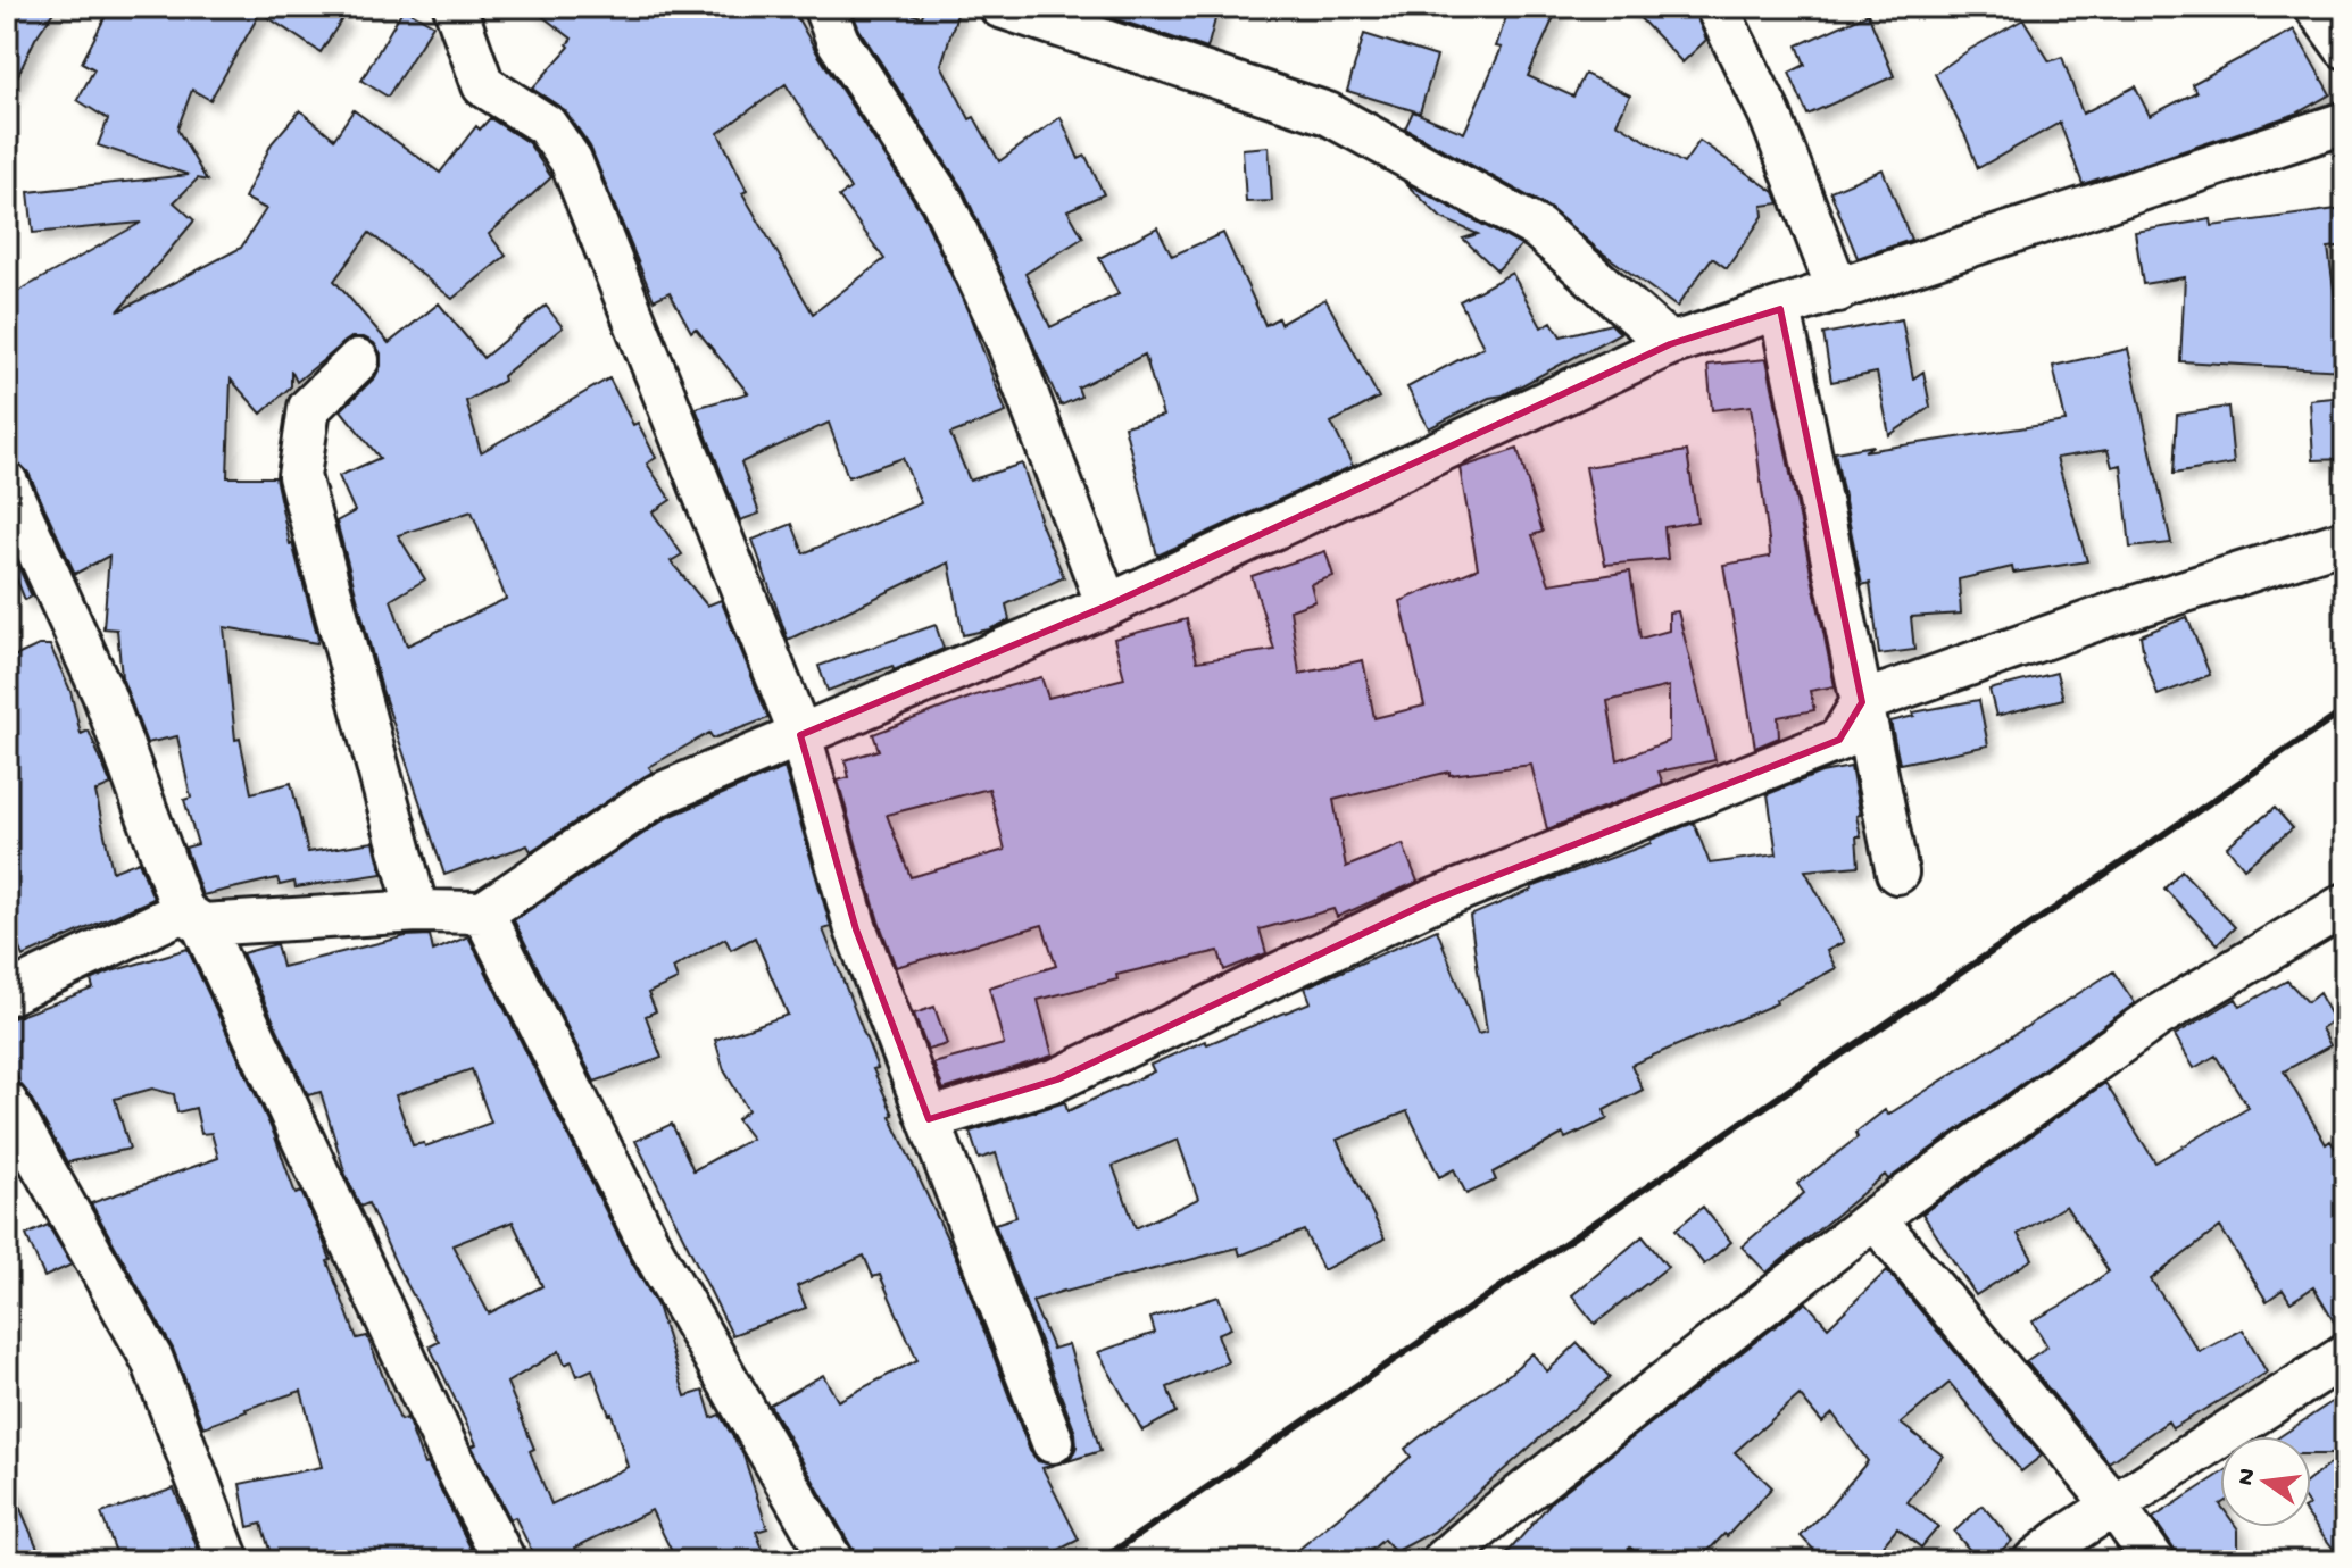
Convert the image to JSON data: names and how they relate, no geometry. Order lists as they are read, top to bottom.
{
  "north": "left"
}
